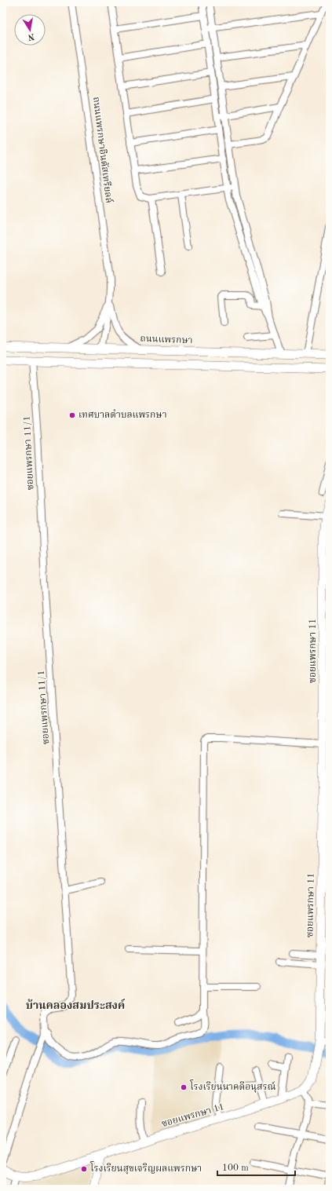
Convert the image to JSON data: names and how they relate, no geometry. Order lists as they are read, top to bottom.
{
  "streets": {
    "street": [
      "ถนนแพรกษาอินดัสเทรียลล์",
      "ถนนแพรกษา",
      "ซอยแพรกษา 11/1",
      "ซอยแพรกษา 11"
    ]
  },
  "crossings": [
    ["ถนนแพรกษาอินดัสเทรียลล์", "ถนนแพรกษา"]
  ],
  "districts": ["บ้านคลองสมประสงค์"],
  "places": ["เทศบาลตำบลแพรกษา", "โรงเรียนนาคดีอนุสรณ์", "โรงเรียนสุขเจริญผลแพรกษา"],
  "scale_bar": "100 m",
  "north": "bottom"
}
